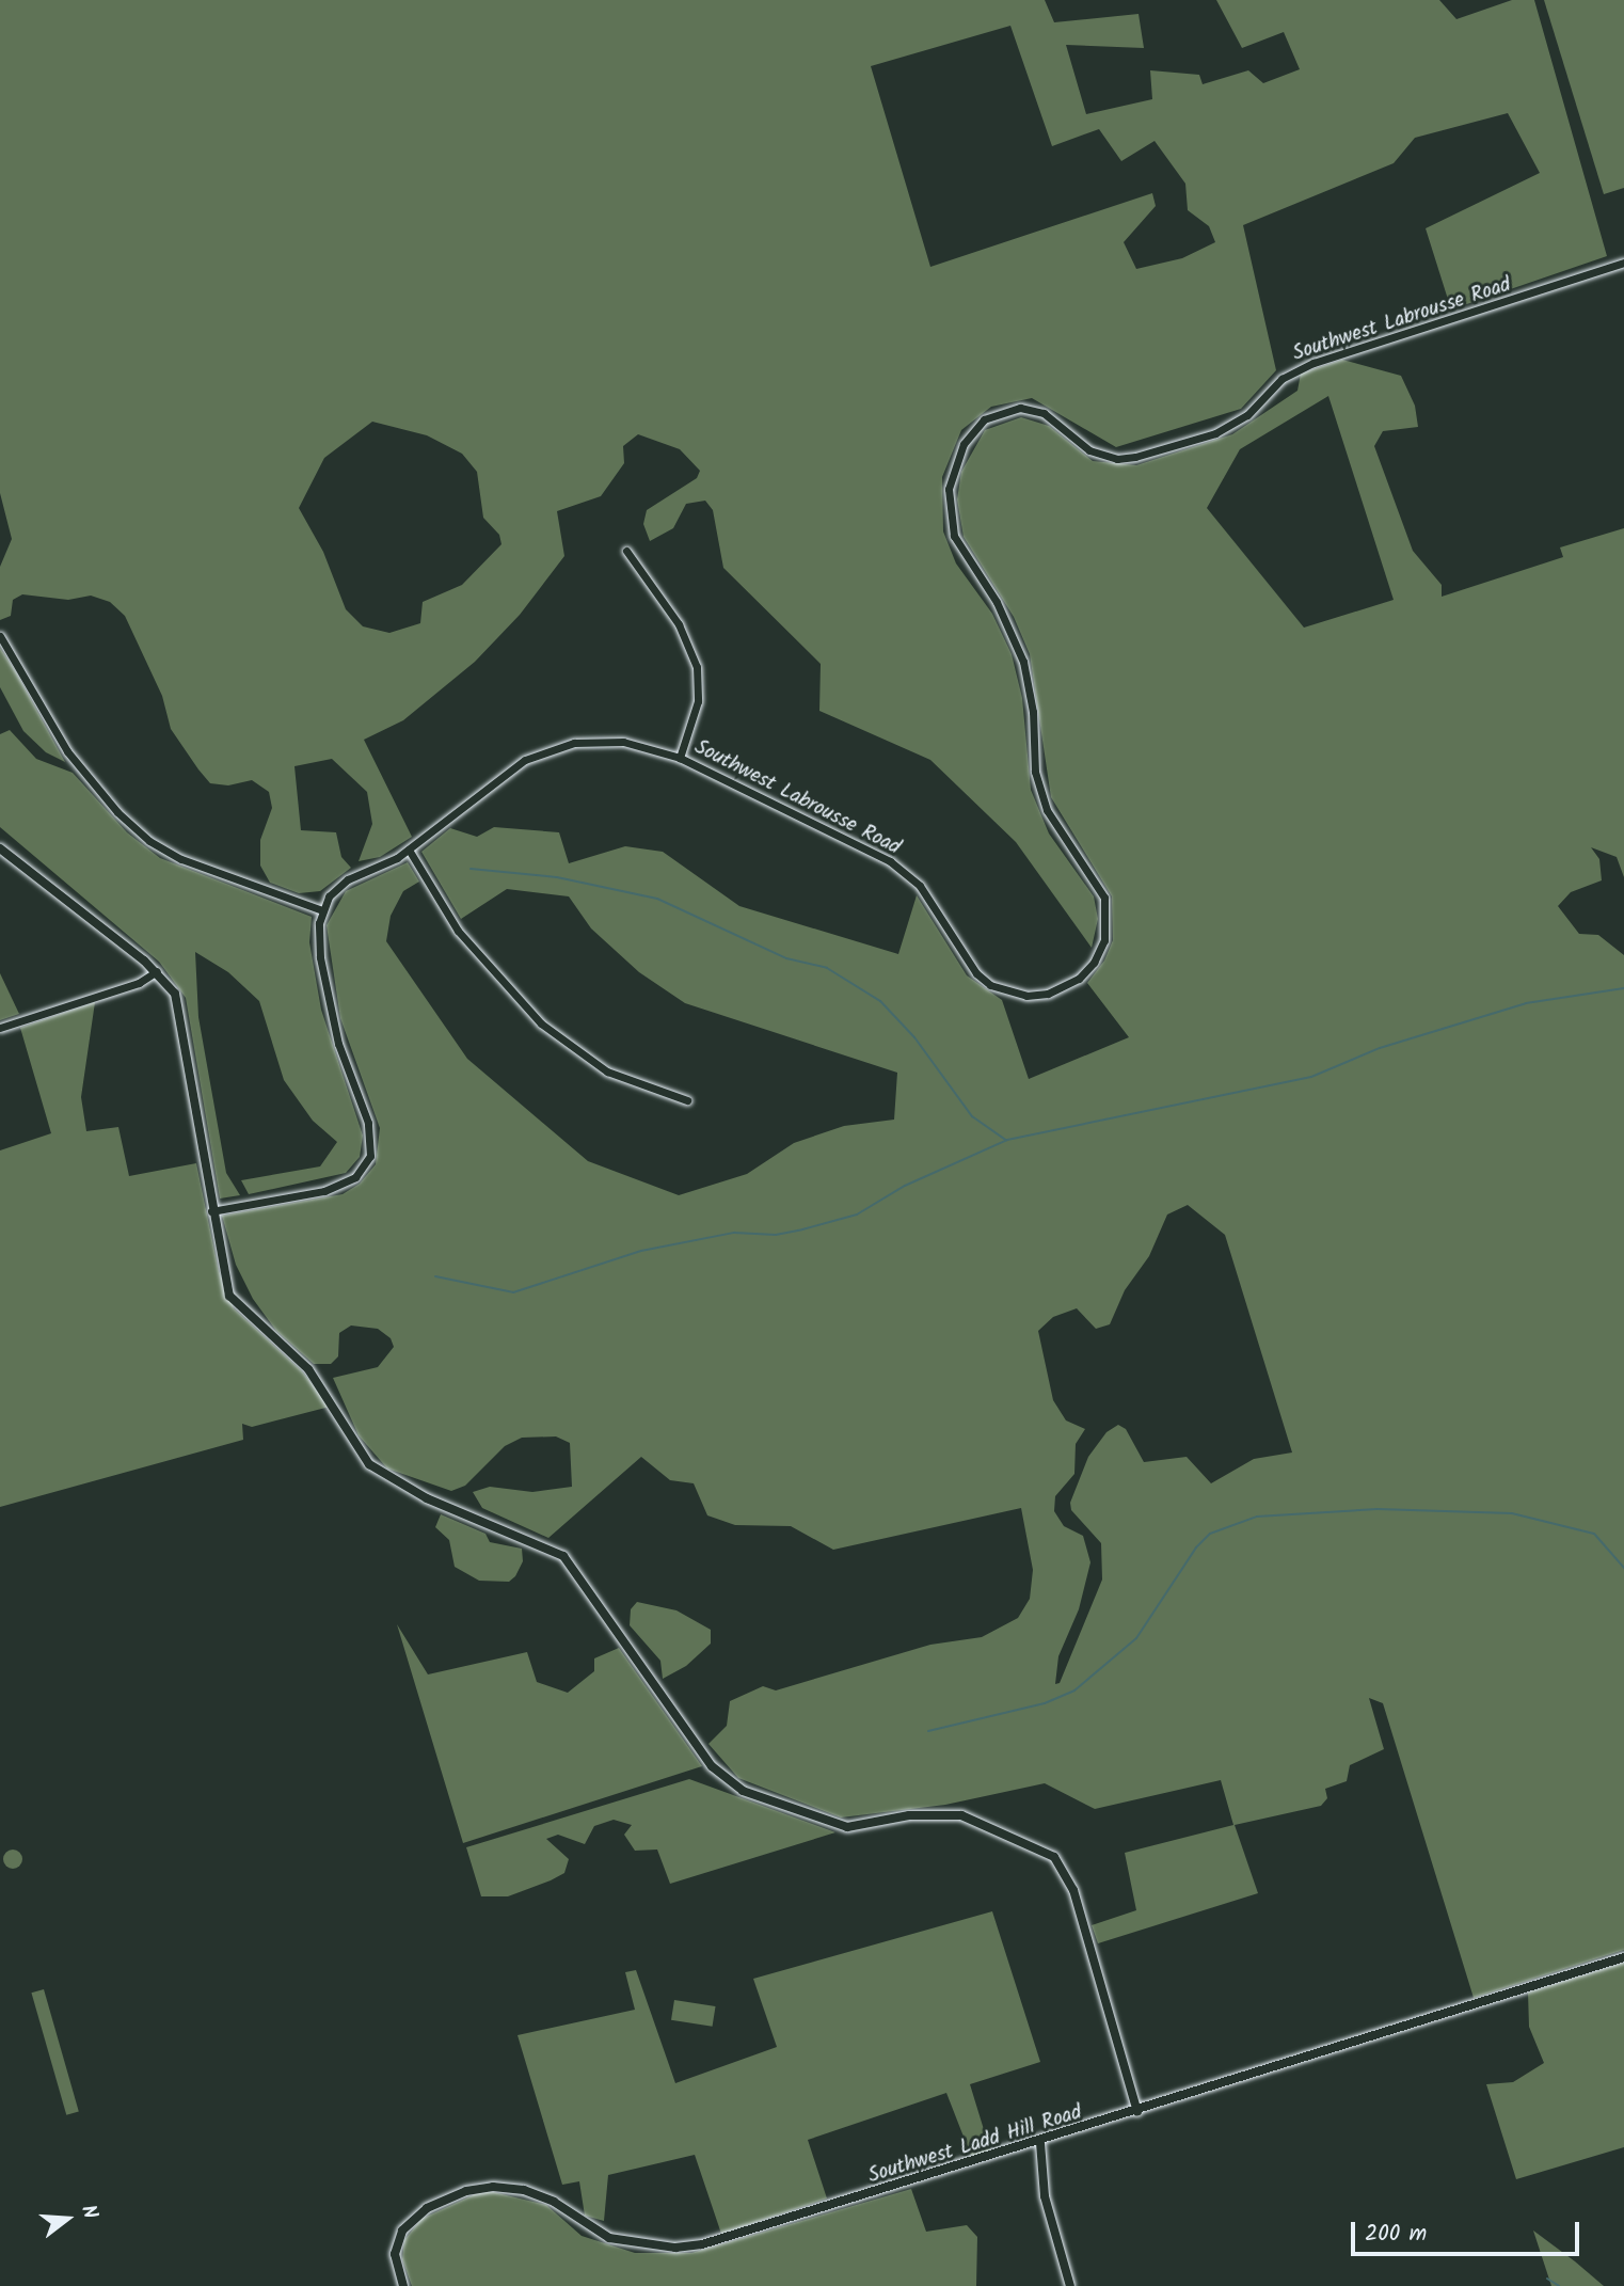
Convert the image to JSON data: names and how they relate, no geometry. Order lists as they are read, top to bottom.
{
  "streets": {
    "street": ["Southwest Labrousse Road", "Southwest Ladd Hill Road"]
  },
  "scale_bar": "200 m",
  "north": "right"
}
